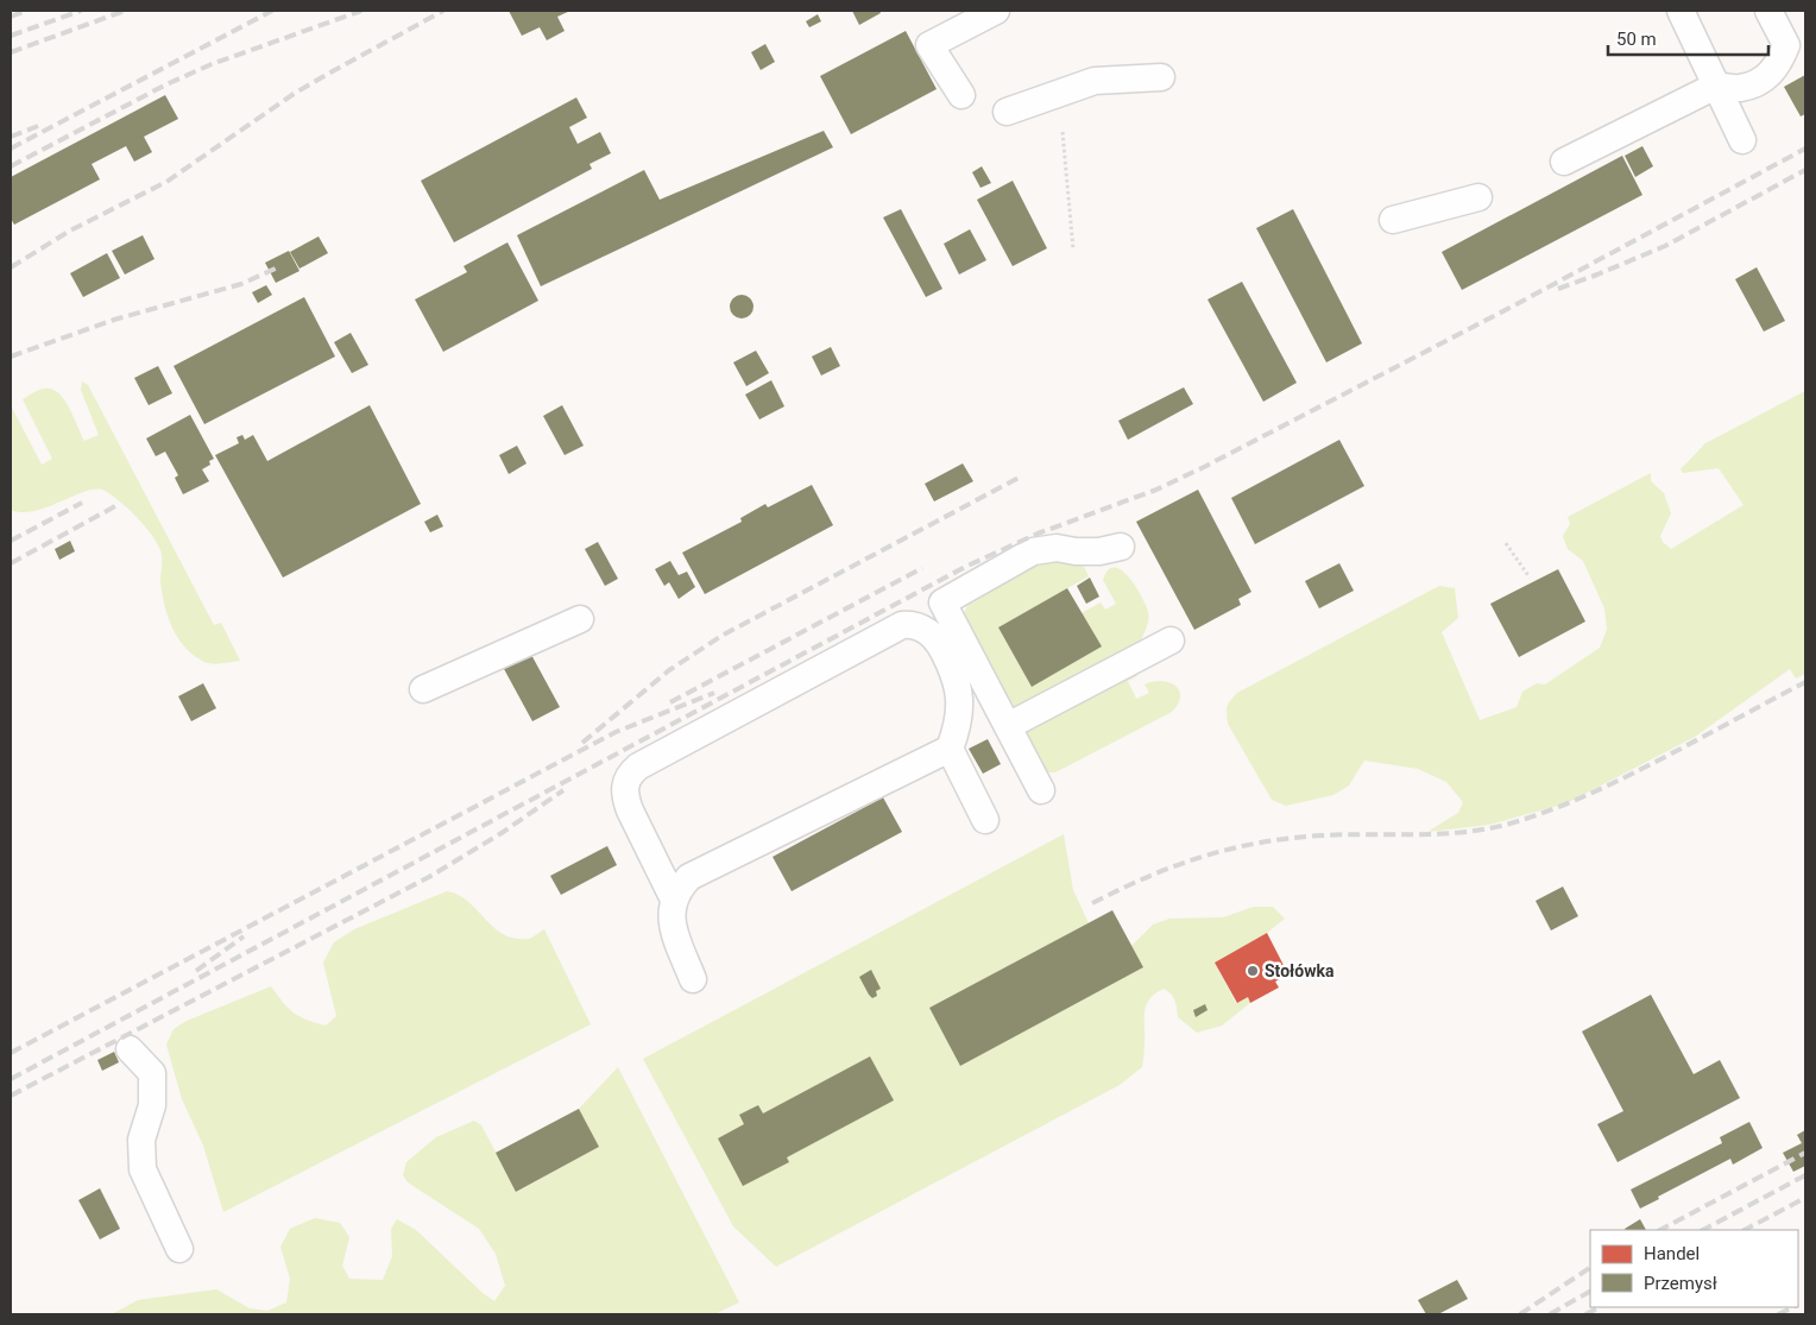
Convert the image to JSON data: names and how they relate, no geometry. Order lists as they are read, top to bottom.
{
  "places": ["Stołówka"],
  "legend": ["Handel", "Przemysł"],
  "scale_bar": "50 m"
}
